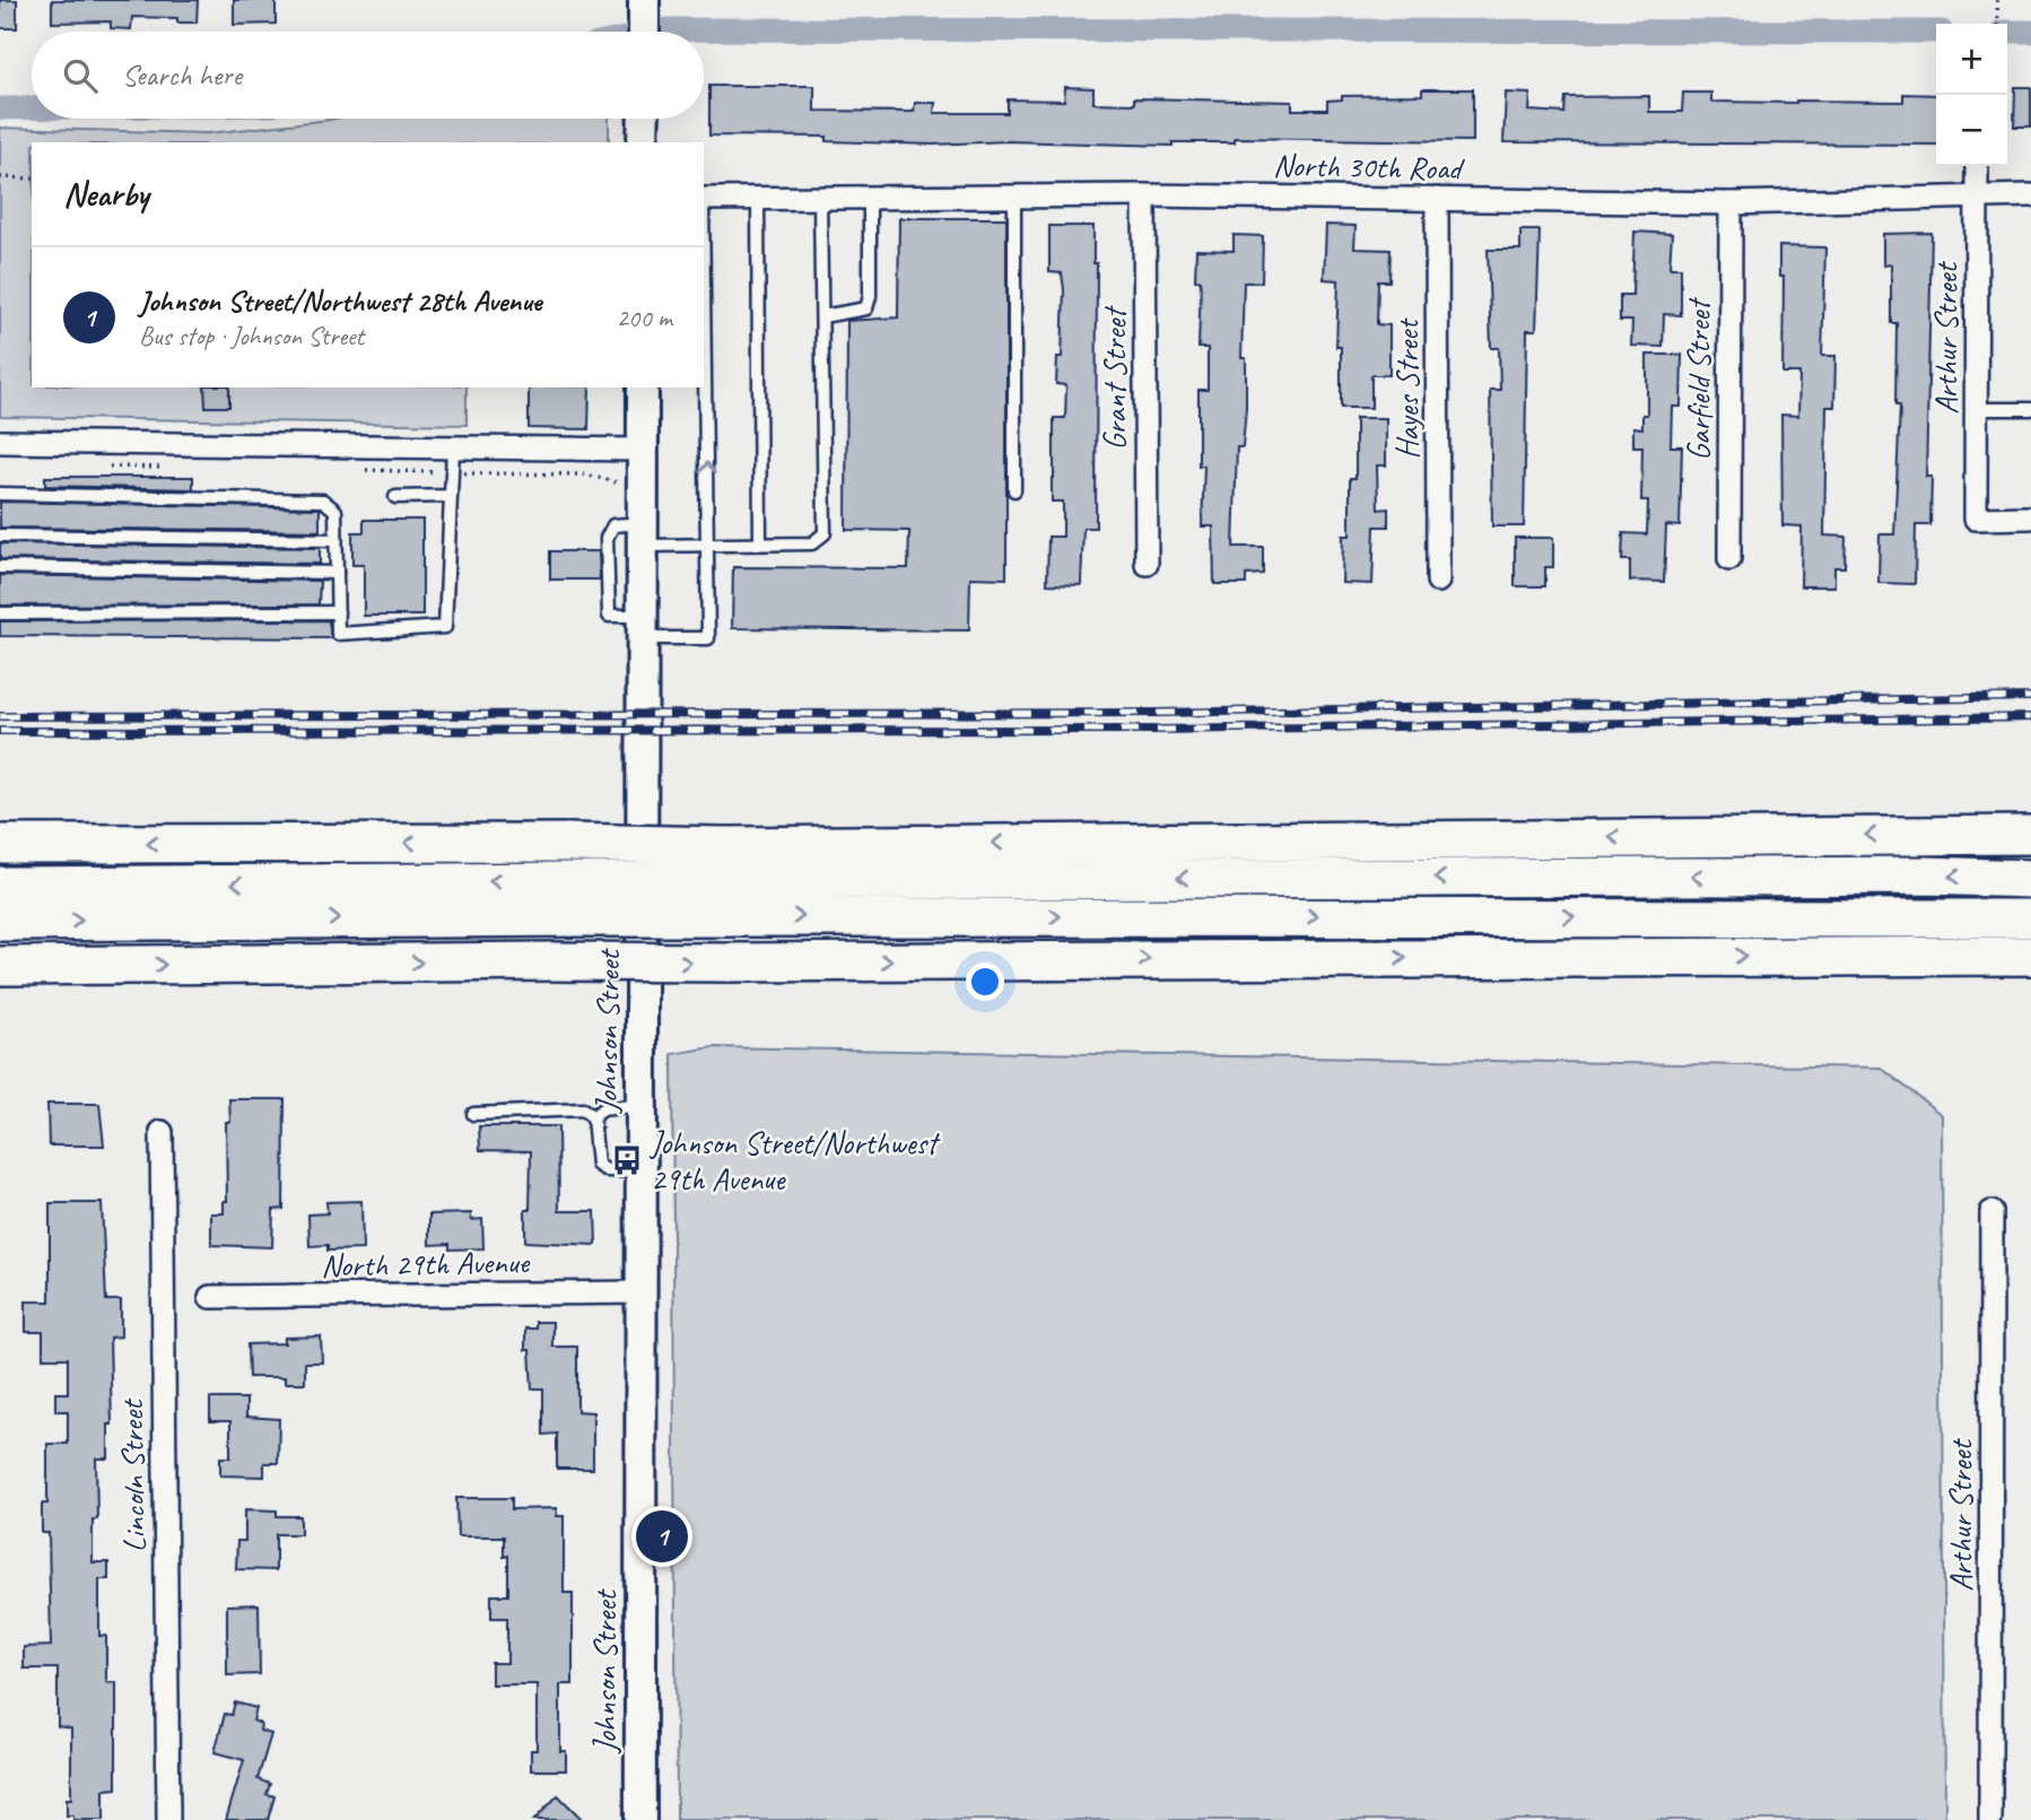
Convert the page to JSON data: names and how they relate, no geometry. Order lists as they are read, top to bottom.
{
  "streets": {
    "street": [
      "North 30th Road",
      "Arthur Street",
      "Grant Street",
      "Garfield Street",
      "Hayes Street",
      "Johnson Street",
      "North 29th Avenue",
      "Lincoln Street"
    ]
  },
  "crossings": [
    ["North 30th Road", "Arthur Street"],
    ["North 30th Road", "Grant Street"],
    ["North 30th Road", "Garfield Street"],
    ["North 30th Road", "Hayes Street"],
    ["Johnson Street", "North 29th Avenue"]
  ],
  "places": {
    "bus stop": ["Johnson Street/Northwest 29th Avenue"]
  },
  "page": {
    "map_buttons": ["+", "−"],
    "search": "Search here",
    "heading": "Nearby",
    "list": [
      {
        "mark": "1",
        "name": "Johnson Street/Northwest 28th Avenue",
        "note": "Bus stop · Johnson Street",
        "value": "200 m"
      }
    ],
    "pins": "1"
  }
}
